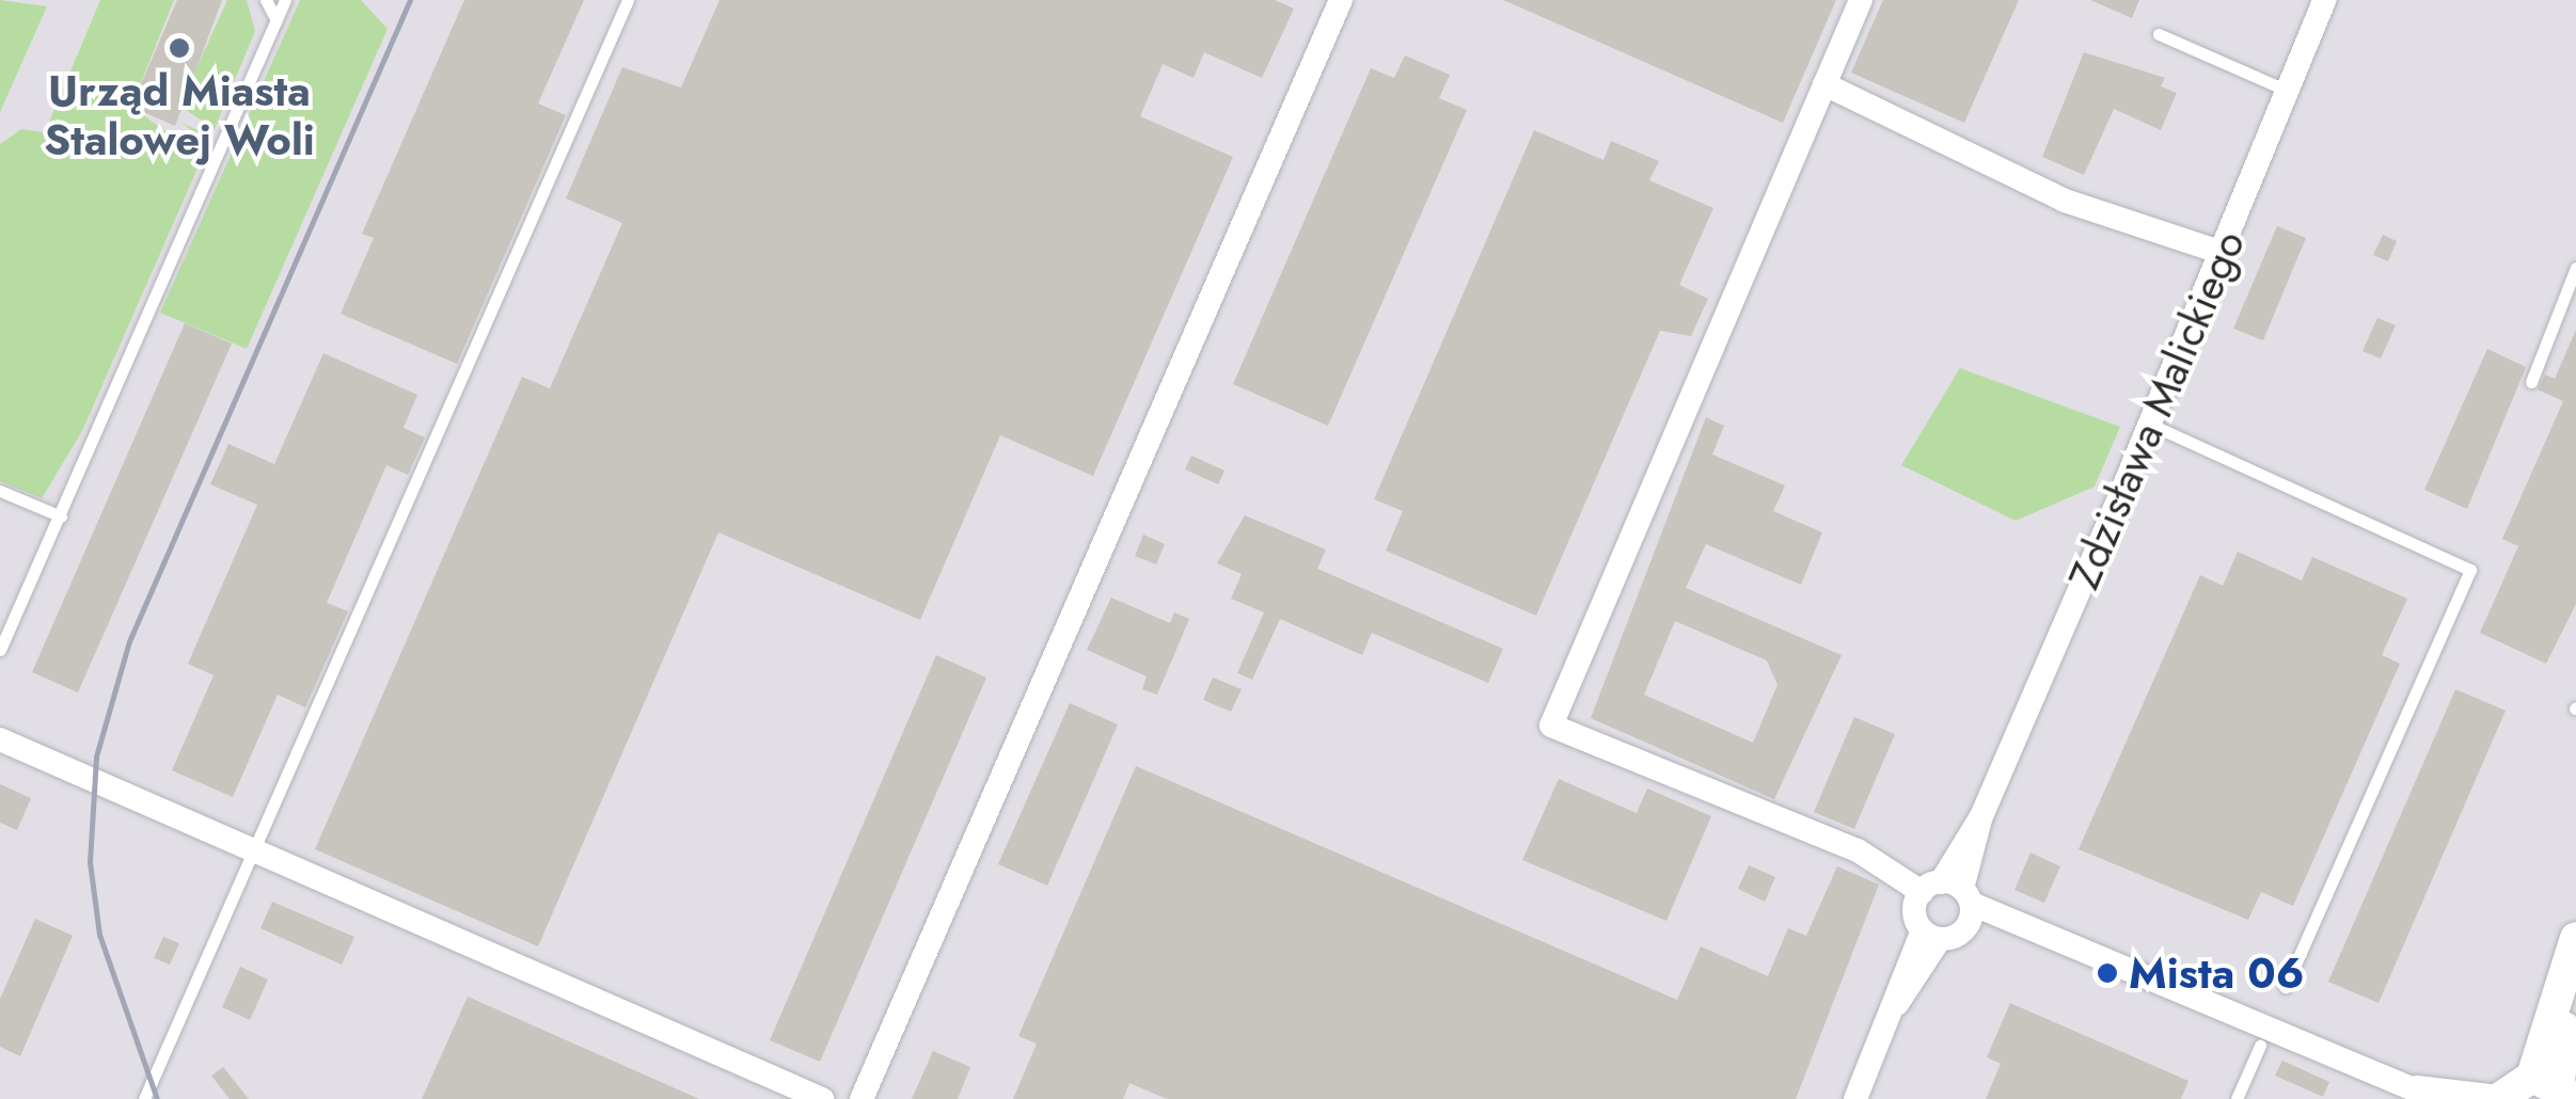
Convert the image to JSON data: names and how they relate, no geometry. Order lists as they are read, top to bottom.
{
  "streets": {
    "street": ["Zdzisława Malickiego"]
  },
  "places": ["Urząd Miasta Stalowej Woli", "Mista 06"]
}
